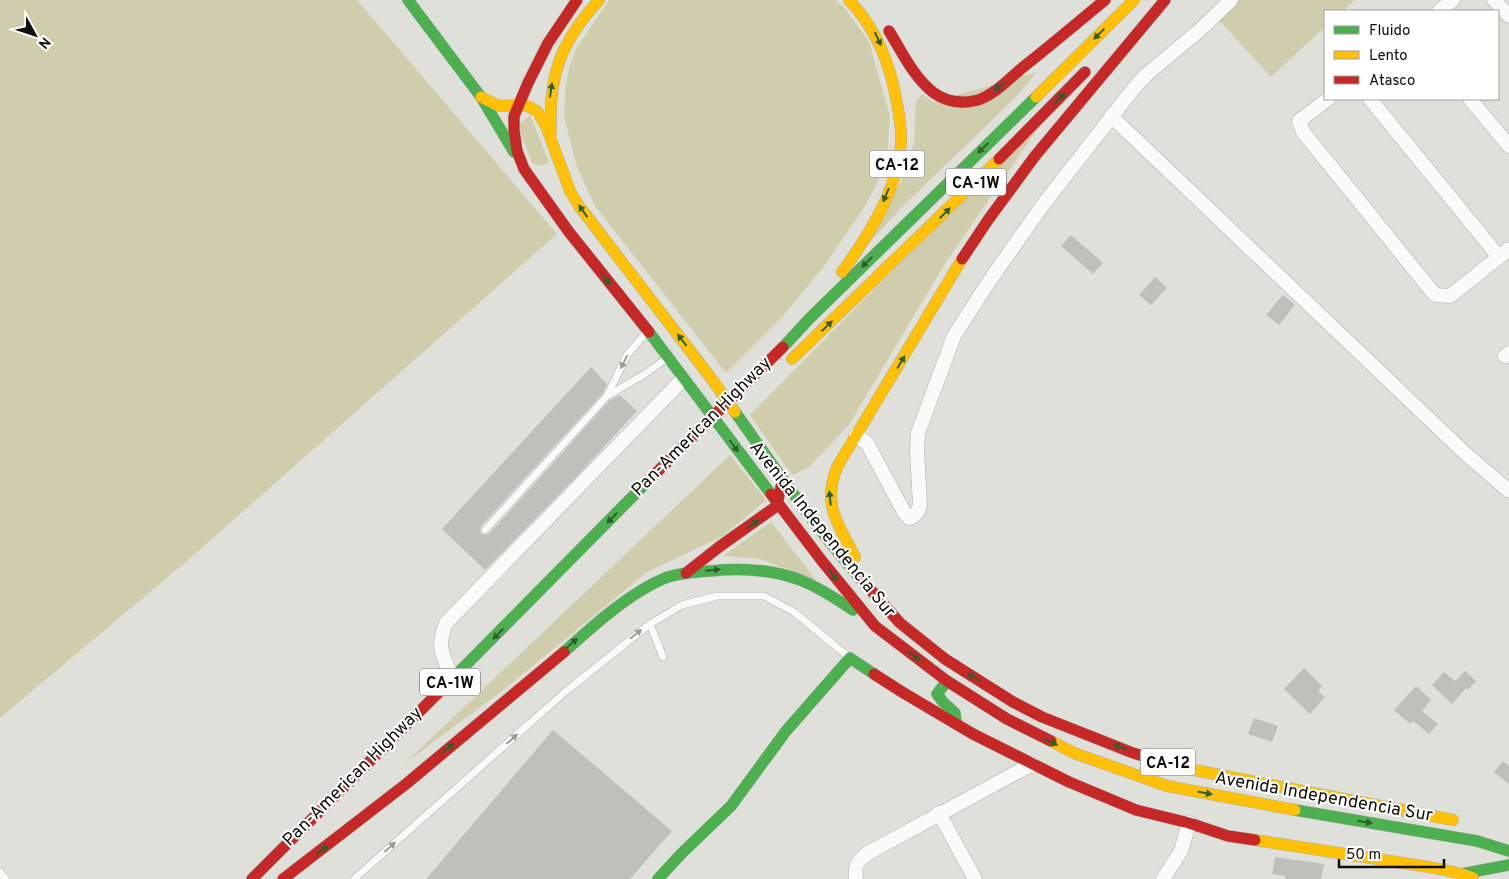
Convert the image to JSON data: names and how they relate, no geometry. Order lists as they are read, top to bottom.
{
  "streets": {
    "main road": [
      "CA-12",
      "CA-1W",
      "Pan-American Highway",
      "Avenida Independencia Sur"
    ]
  },
  "crossings": [
    ["CA-12", "Pan-American Highway"],
    ["CA-12", "Avenida Independencia Sur"]
  ],
  "legend": ["Fluido", "Lento", "Atasco"],
  "scale_bar": "50 m",
  "north": "bottom right"
}
